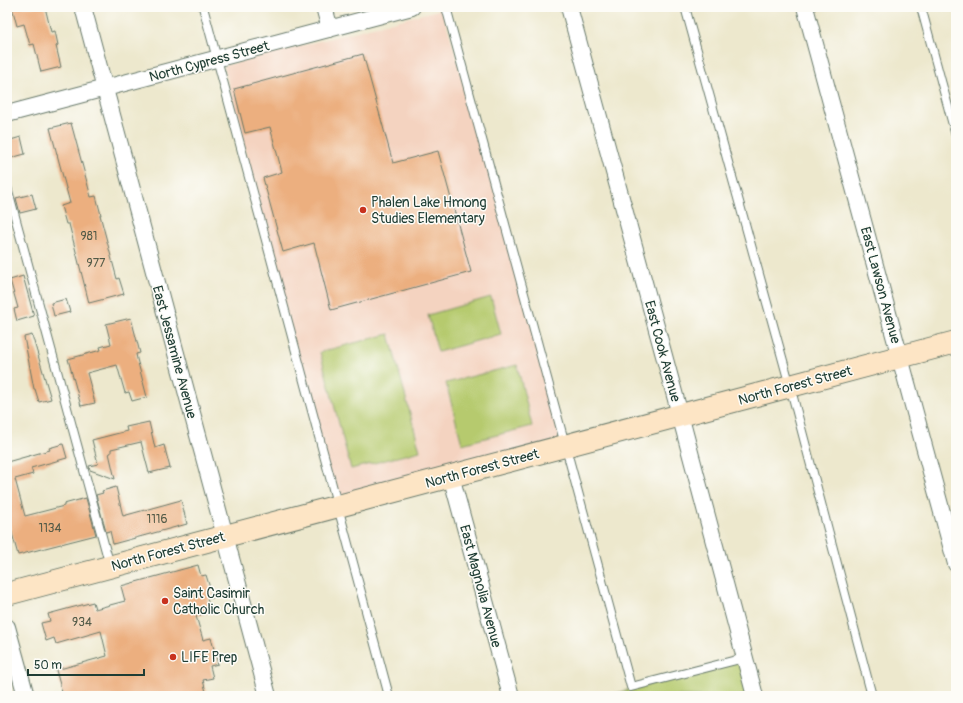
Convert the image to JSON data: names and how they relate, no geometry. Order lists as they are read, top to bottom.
{
  "streets": {
    "street": [
      "North Cypress Street",
      "East Lawson Avenue",
      "East Cook Avenue",
      "East Jessamine Avenue",
      "North Forest Street",
      "East Magnolia Avenue"
    ]
  },
  "crossings": [
    ["North Cypress Street", "East Jessamine Avenue"],
    ["East Lawson Avenue", "North Forest Street"],
    ["East Cook Avenue", "North Forest Street"],
    ["East Jessamine Avenue", "North Forest Street"],
    ["North Forest Street", "East Magnolia Avenue"]
  ],
  "places": ["Phalen Lake Hmong Studies Elementary", "Saint Casimir Catholic Church", "LIFE Prep"],
  "house_numbers": [
    "981",
    "977",
    "1116",
    "1134",
    "934"
  ],
  "scale_bar": "50 m"
}
